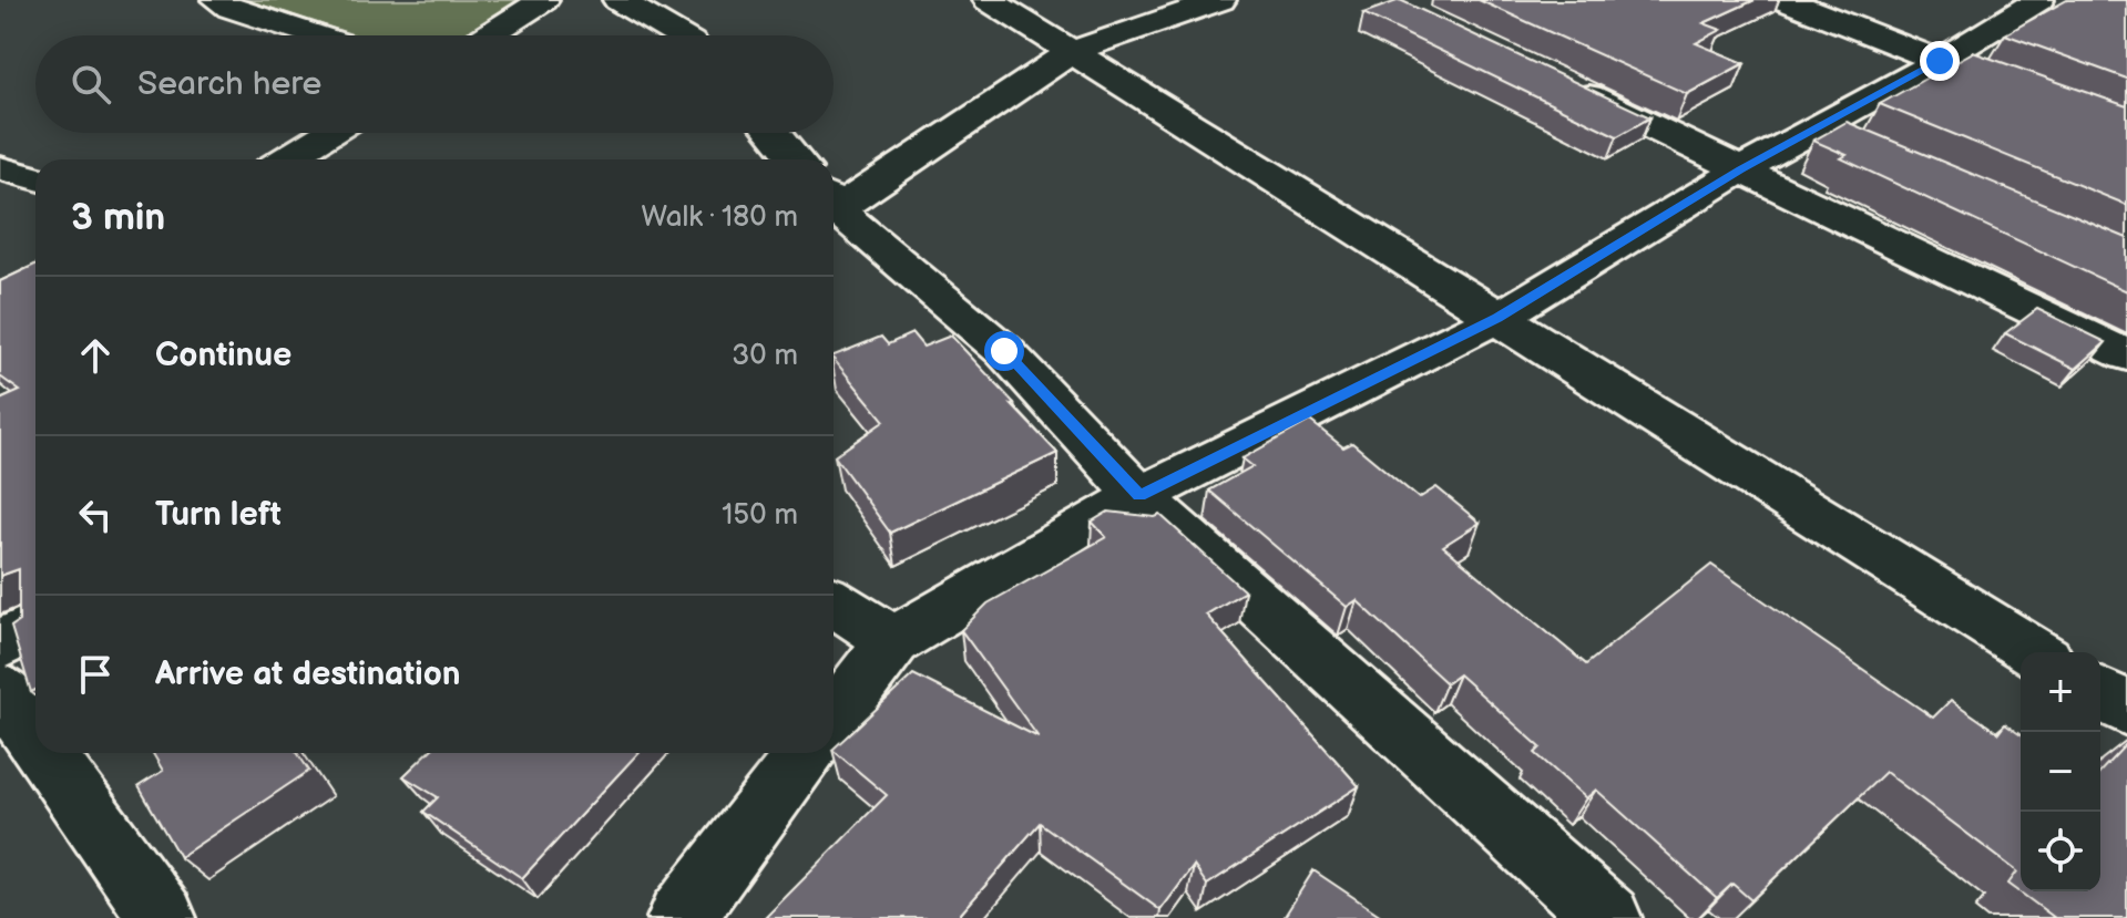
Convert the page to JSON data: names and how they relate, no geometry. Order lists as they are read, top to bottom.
{
  "page": {
    "search": "Search here",
    "heading": ["3 min", "Walk · 180 m"],
    "list": [
      ["Continue", "30 m"],
      ["Turn left", "150 m"],
      "Arrive at destination"
    ],
    "map_buttons": ["+", "−"]
  }
}
